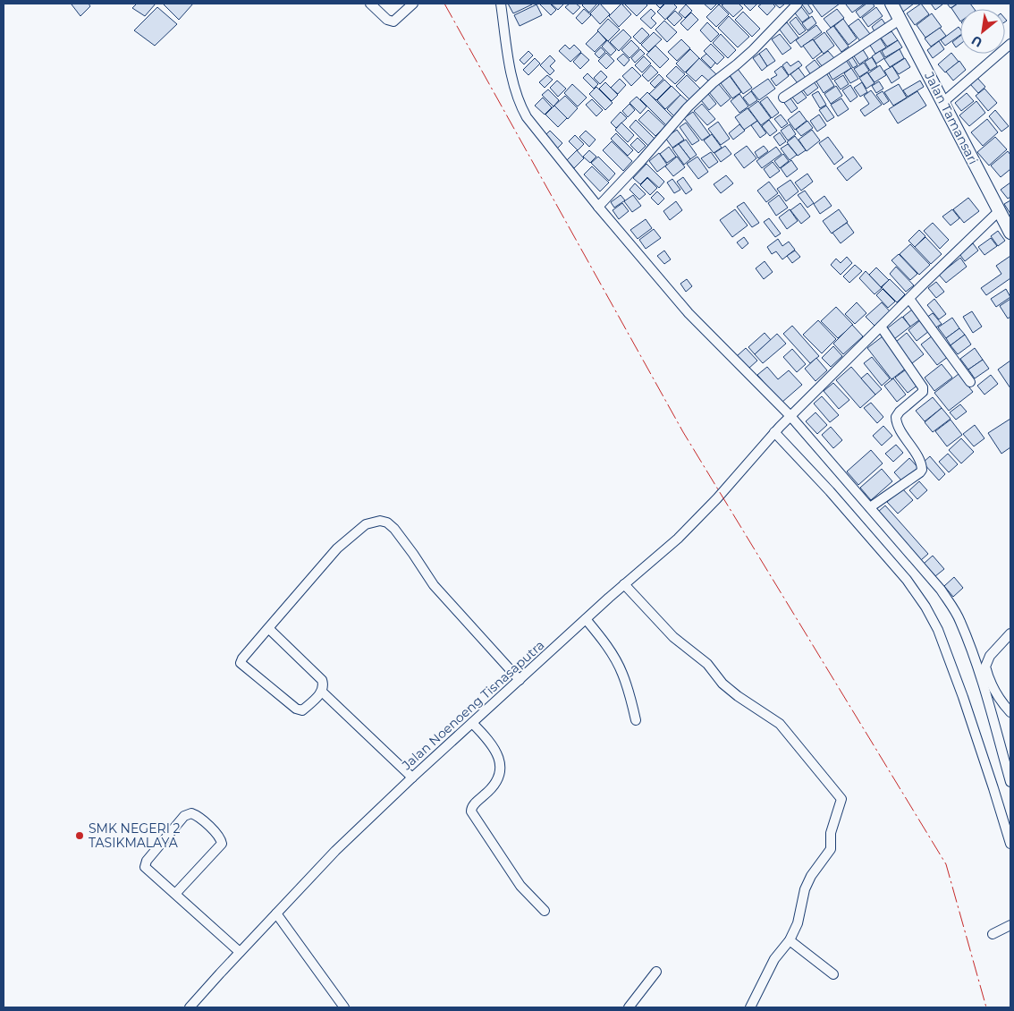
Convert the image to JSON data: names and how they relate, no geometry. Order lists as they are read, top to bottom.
{
  "streets": {
    "main road": ["Jalan Tamansari"],
    "street": ["Jalan Noenoeng Tisnasaputra"]
  },
  "crossings": [
    ["Jalan Tamansari", "Jalan Noenoeng Tisnasaputra"]
  ],
  "places": ["SMK NEGERI 2 TASIKMALAYA"],
  "north": "bottom left"
}
